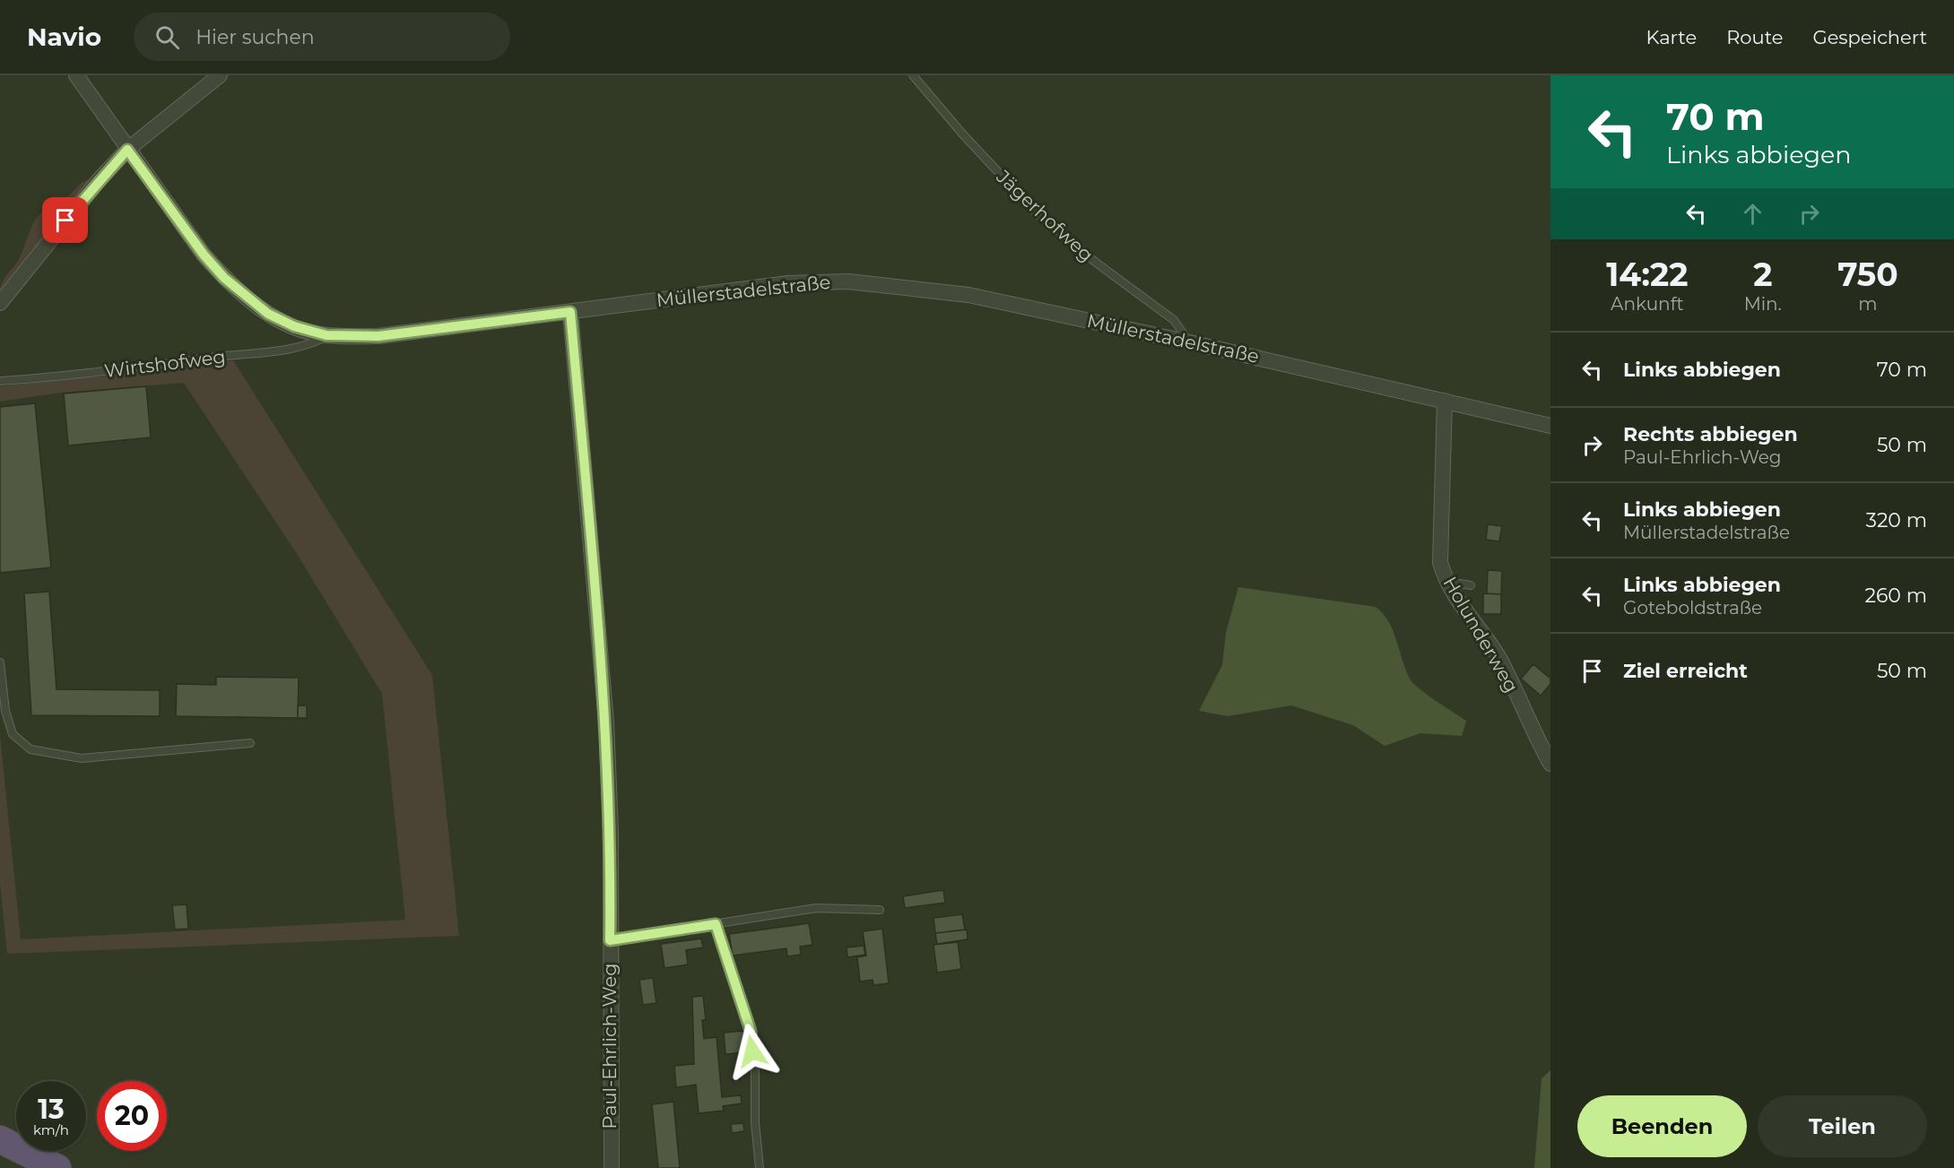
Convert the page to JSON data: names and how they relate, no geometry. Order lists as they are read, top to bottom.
{
  "streets": {
    "street": ["Müllerstadelstraße", "Holunderweg", "Paul-Ehrlich-Weg"],
    "lane": ["Jägerhofweg", "Wirtshofweg"]
  },
  "crossings": [
    ["Jägerhofweg", "Müllerstadelstraße"],
    ["Müllerstadelstraße", "Wirtshofweg"],
    ["Müllerstadelstraße", "Holunderweg"],
    ["Müllerstadelstraße", "Paul-Ehrlich-Weg"]
  ],
  "page": {
    "header": "Navio",
    "search": "Hier suchen",
    "nav": ["Karte", "Route", "Gespeichert"],
    "turn": ["70 m", "Links abbiegen"],
    "eta": [
      "14:22",
      "Ankunft",
      "2",
      "Min.",
      "750",
      "m"
    ],
    "list": [
      {
        "name": "Links abbiegen",
        "value": "70 m"
      },
      {
        "name": "Rechts abbiegen",
        "note": "Paul-Ehrlich-Weg",
        "value": "50 m"
      },
      {
        "name": "Links abbiegen",
        "note": "Müllerstadelstraße",
        "value": "320 m"
      },
      {
        "name": "Links abbiegen",
        "note": "Goteboldstraße",
        "value": "260 m"
      },
      {
        "name": "Ziel erreicht",
        "value": "50 m"
      }
    ],
    "speed": "13 km/h",
    "limit": "20",
    "buttons": ["Beenden", "Teilen"]
  }
}
